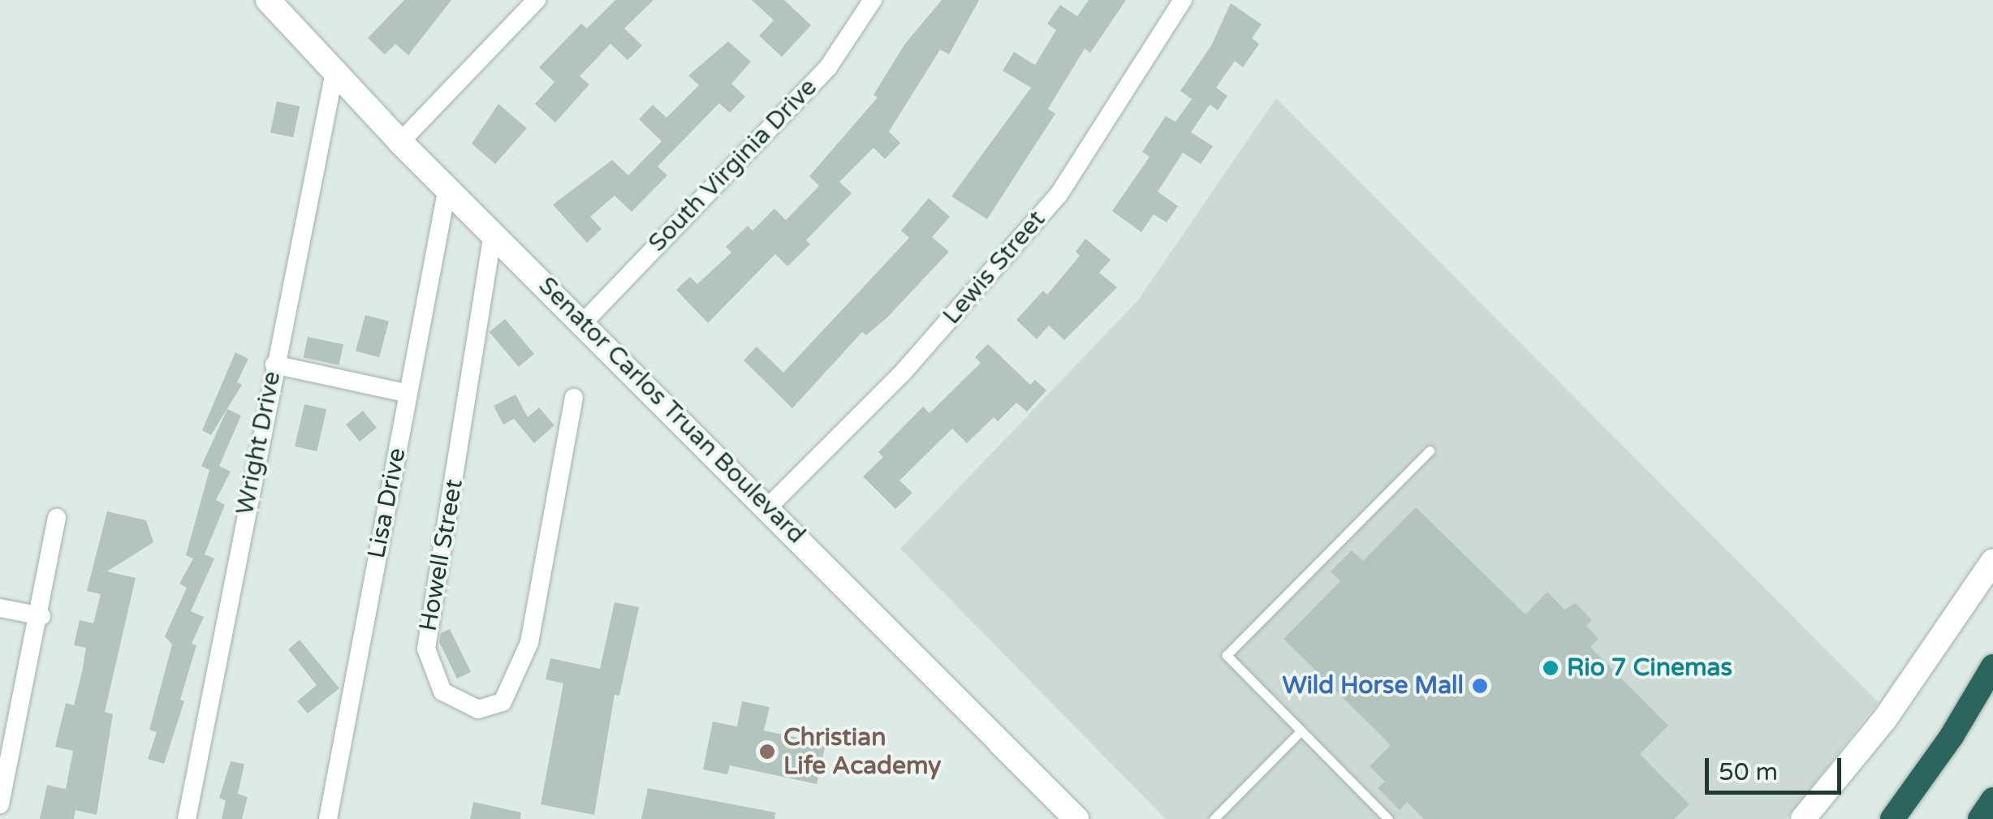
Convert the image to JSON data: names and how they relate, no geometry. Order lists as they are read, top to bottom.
{
  "streets": {
    "main road": ["Senator Carlos Truan Boulevard"],
    "street": [
      "South Virginia Drive",
      "Lewis Street",
      "Wright Drive",
      "Lisa Drive",
      "Howell Street"
    ]
  },
  "crossings": [
    ["South Virginia Drive", "Senator Carlos Truan Boulevard"],
    ["Lewis Street", "Senator Carlos Truan Boulevard"],
    ["Senator Carlos Truan Boulevard", "Wright Drive"],
    ["Senator Carlos Truan Boulevard", "Lisa Drive"],
    ["Senator Carlos Truan Boulevard", "Howell Street"]
  ],
  "places": ["Rio 7 Cinemas", "Wild Horse Mall", "Christian Life Academy"],
  "scale_bar": "50 m"
}
